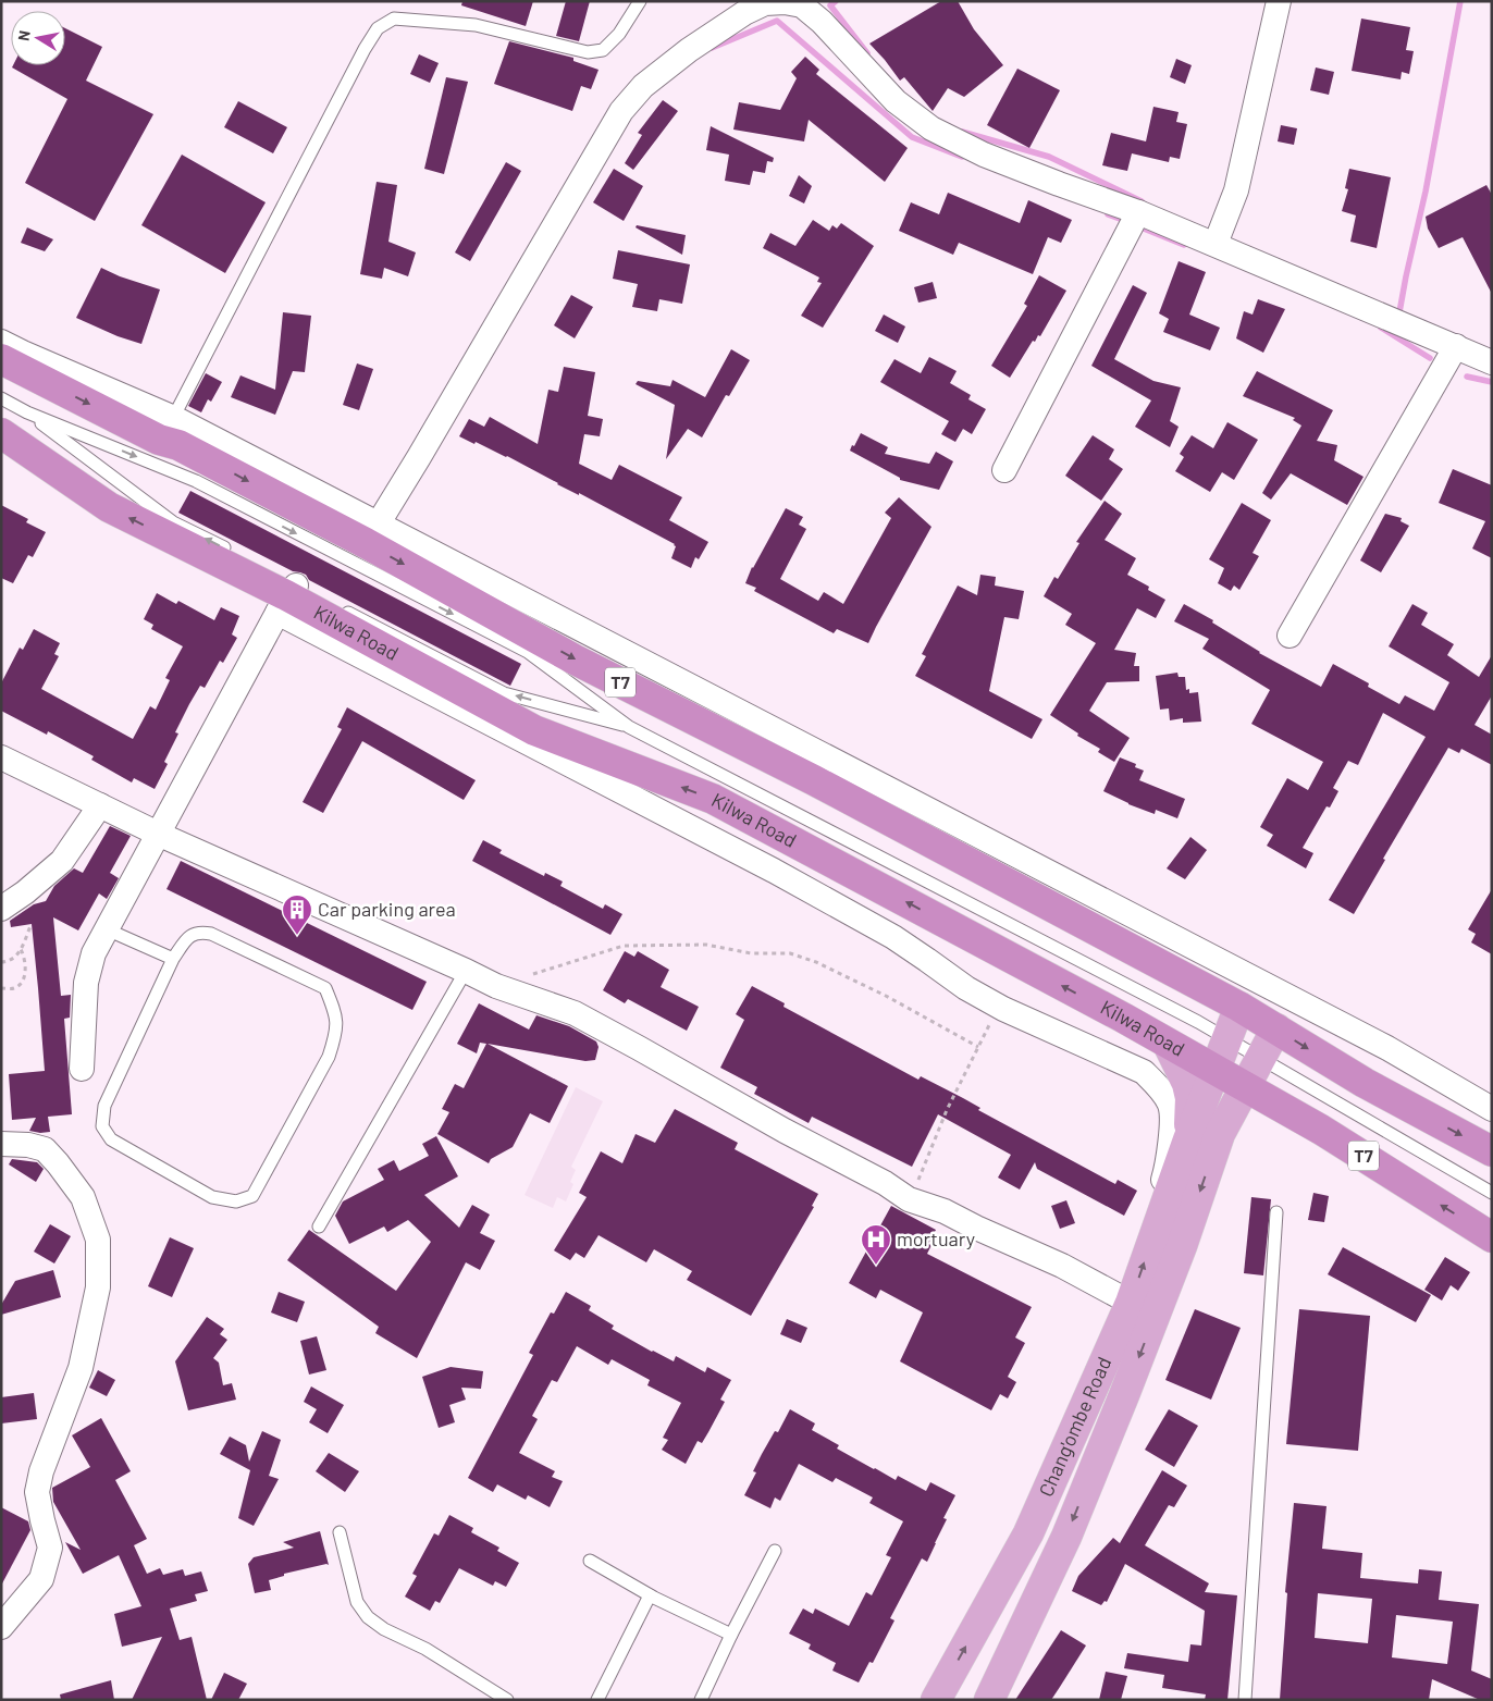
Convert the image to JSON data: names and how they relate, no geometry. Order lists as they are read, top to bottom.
{
  "streets": {
    "highway": ["Kilwa Road", "T7"],
    "main road": ["Chang'ombe Road"]
  },
  "crossings": [
    ["Kilwa Road", "Chang'ombe Road"],
    ["T7", "Chang'ombe Road"]
  ],
  "places": {
    "building": ["Car parking area"],
    "hospital": ["mortuary"]
  },
  "north": "left"
}
